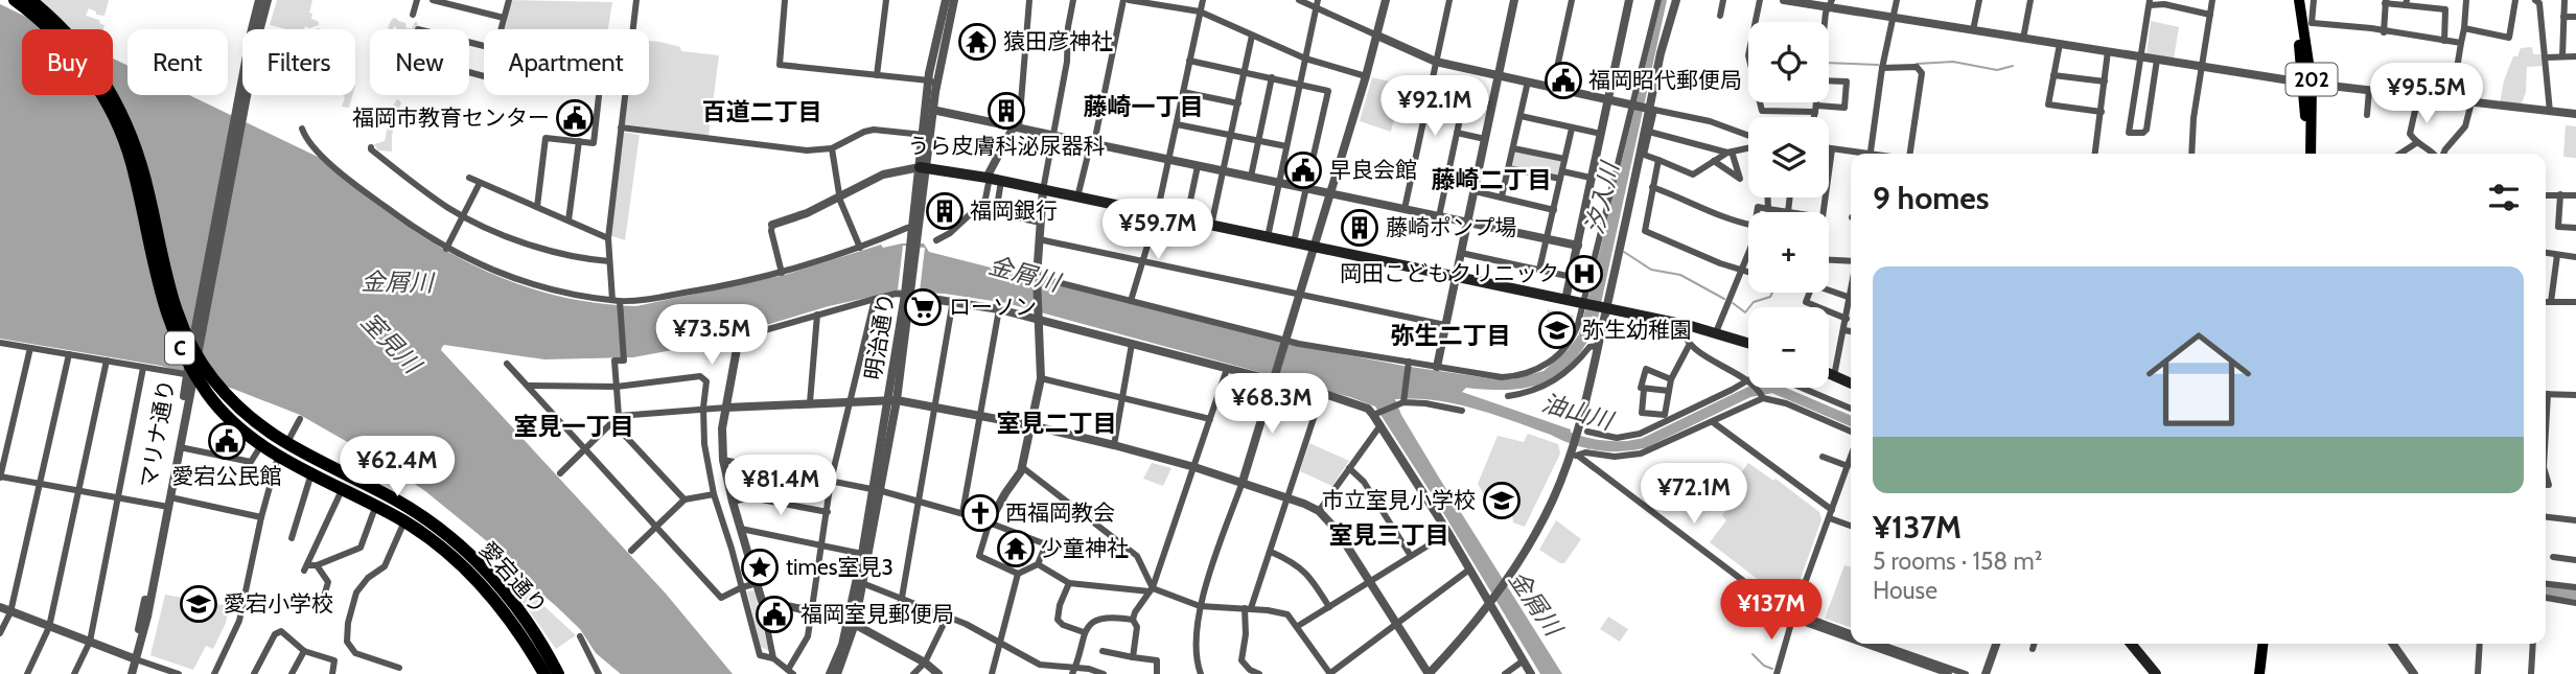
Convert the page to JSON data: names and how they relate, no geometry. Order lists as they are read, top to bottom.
{
  "streets": {
    "highway": ["202", "C"],
    "street": ["明治通り", "マリナ通り", "愛宕通り"]
  },
  "crossings": [
    ["C", "愛宕通り"],
    ["マリナ通り", "愛宕通り"]
  ],
  "districts": [
    "藤崎一丁目",
    "百道二丁目",
    "藤崎二丁目",
    "弥生二丁目",
    "室見二丁目",
    "室見一丁目",
    "室見三丁目"
  ],
  "water": [
    "汐入川",
    "金屑川",
    "室見川",
    "油山川"
  ],
  "places": {
    "temple": ["猿田彦神社", "少童神社"],
    "public building": [
      "福岡昭代郵便局",
      "福岡市教育センター",
      "早良会館",
      "愛宕公民館",
      "福岡室見郵便局"
    ],
    "building": ["うら皮膚科泌尿器科", "福岡銀行", "藤崎ポンプ場"],
    "hospital": ["岡田こどもクリニック"],
    "supermarket": ["ローソン"],
    "school or university": ["弥生幼稚園", "市立室見小学校", "愛宕小学校"],
    "church": ["西福岡教会"],
    "place": ["times室見3"]
  },
  "page": {
    "map_buttons": ["+", "−"],
    "chip": [
      "Buy",
      "Rent",
      "Filters",
      "New",
      "Apartment"
    ],
    "price": [
      "¥95.5M",
      "¥92.1M",
      "¥59.7M",
      "¥73.5M",
      "¥68.3M",
      "¥62.4M",
      "¥81.4M",
      "¥72.1M",
      "¥137M"
    ],
    "heading": "9 homes",
    "list": [
      {
        "name": "¥137M",
        "note": "5 rooms · 158 m² · House"
      }
    ]
  }
}
